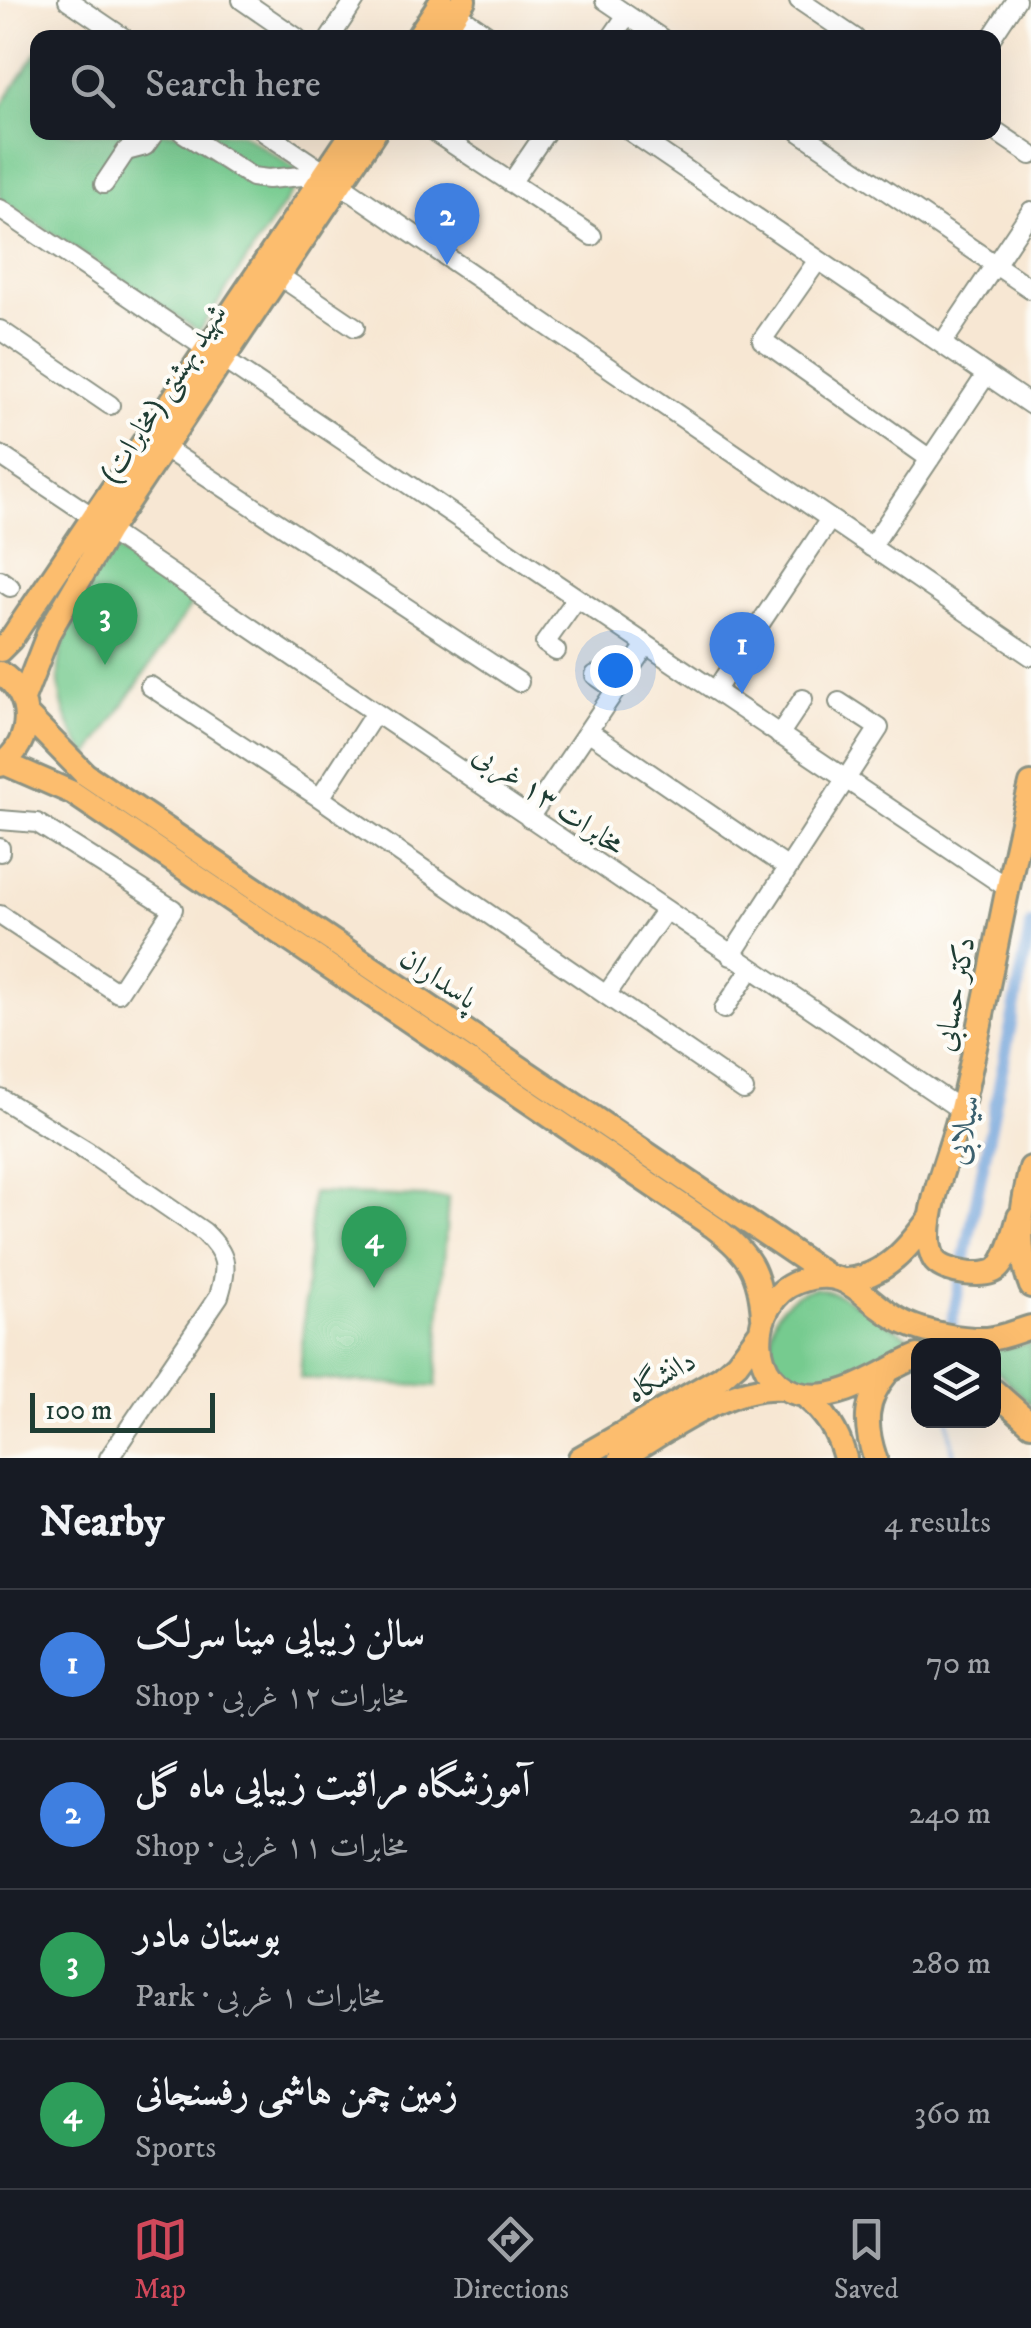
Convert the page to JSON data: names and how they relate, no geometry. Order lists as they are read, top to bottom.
{
  "streets": {
    "main road": [
      "شهید بهشتی (مخابرات)",
      "پاسداران",
      "دکتر حسابی",
      "دانشگاه"
    ],
    "street": ["مخابرات ۱۳ غربی"]
  },
  "crossings": [
    ["شهید بهشتی (مخابرات)", "مخابرات ۱۳ غربی"],
    ["شهید بهشتی (مخابرات)", "پاسداران"],
    ["مخابرات ۱۳ غربی", "دکتر حسابی"],
    ["پاسداران", "دانشگاه"],
    ["دکتر حسابی", "دانشگاه"]
  ],
  "water": ["سیلابی"],
  "scale_bar": "100 m",
  "page": {
    "search": "Search here",
    "pins": [
      "2",
      "3",
      "1",
      "4"
    ],
    "scale": "100 m",
    "heading": ["Nearby", "4 results"],
    "list": [
      {
        "mark": "1",
        "name": "سالن زیبایی مینا سرلک",
        "note": "Shop · مخابرات ۱۲ غربی",
        "value": "70 m"
      },
      {
        "mark": "2",
        "name": "آموزشگاه مراقبت زیبایی ماه گل",
        "note": "Shop · مخابرات ۱۱ غربی",
        "value": "240 m"
      },
      {
        "mark": "3",
        "name": "بوستان مادر",
        "note": "Park · مخابرات ۱ غربی",
        "value": "280 m"
      },
      {
        "mark": "4",
        "name": "زمین چمن هاشمی رفسنجانی",
        "note": "Sports",
        "value": "360 m"
      }
    ],
    "nav": ["Map", "Directions", "Saved"]
  }
}
